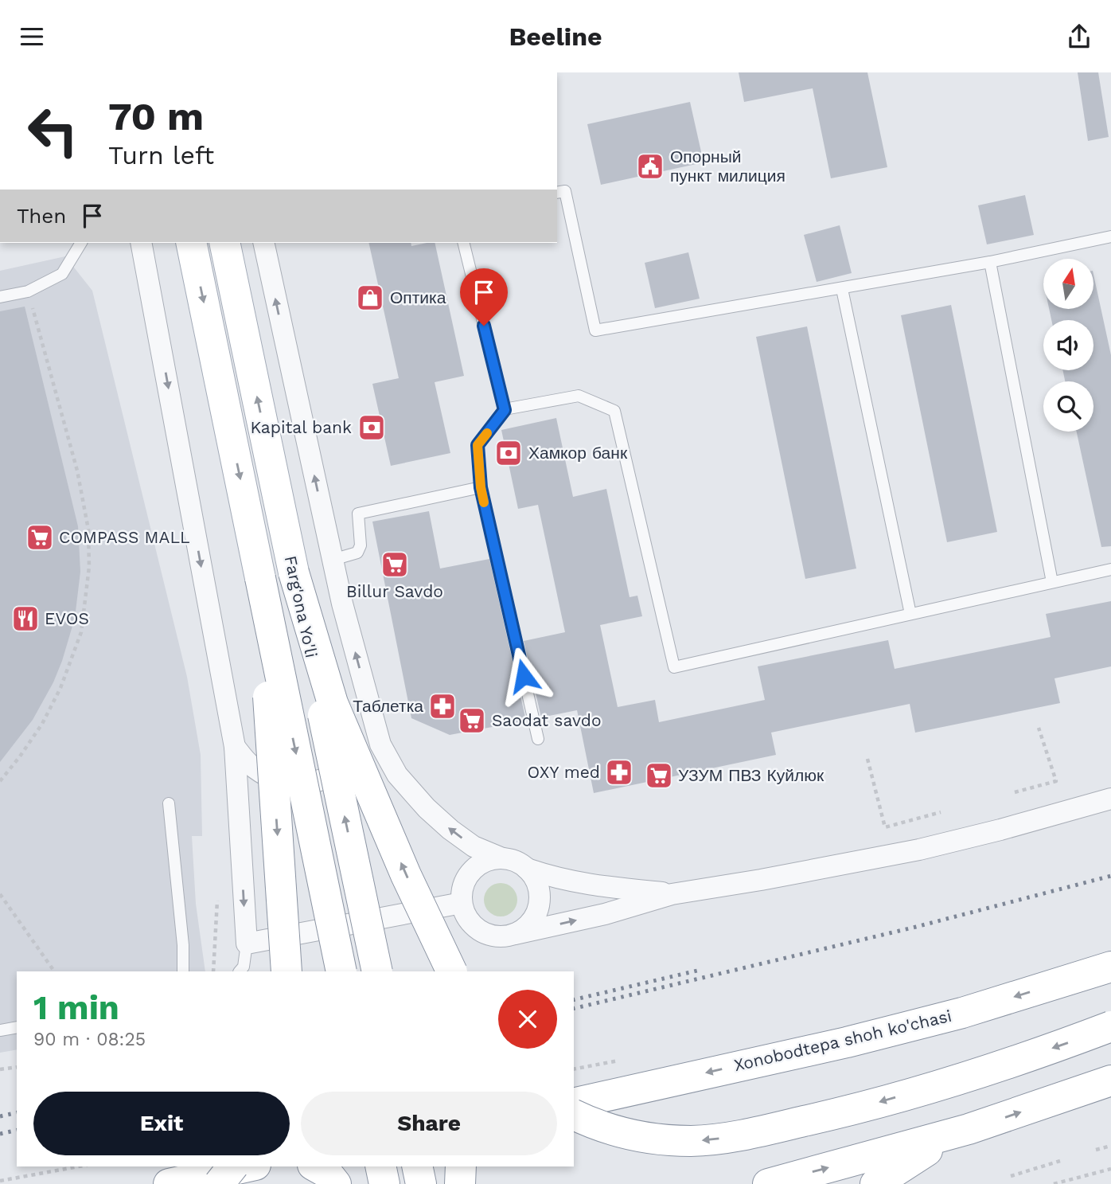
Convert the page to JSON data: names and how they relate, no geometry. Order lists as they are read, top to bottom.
{
  "streets": {
    "main road": ["Farg'ona Yo'li", "Xonobodtepa shoh ko'chasi"]
  },
  "places": {
    "public building": ["Опорный пункт милиция"],
    "shop": ["Оптика"],
    "bank": ["Kapital bank", "Хамкор банк"],
    "supermarket": [
      "COMPASS MALL",
      "Billur Savdo",
      "Saodat savdo",
      "УЗУМ ПВЗ Куйлюк"
    ],
    "restaurant": ["EVOS"],
    "pharmacy": ["Таблетка", "OXY med"]
  },
  "north": "top",
  "page": {
    "header": "Beeline",
    "turn": ["70 m", "Turn left"],
    "then": "Then",
    "heading": ["1 min", "90 m · 08:25"],
    "buttons": ["Exit", "Share"]
  }
}
